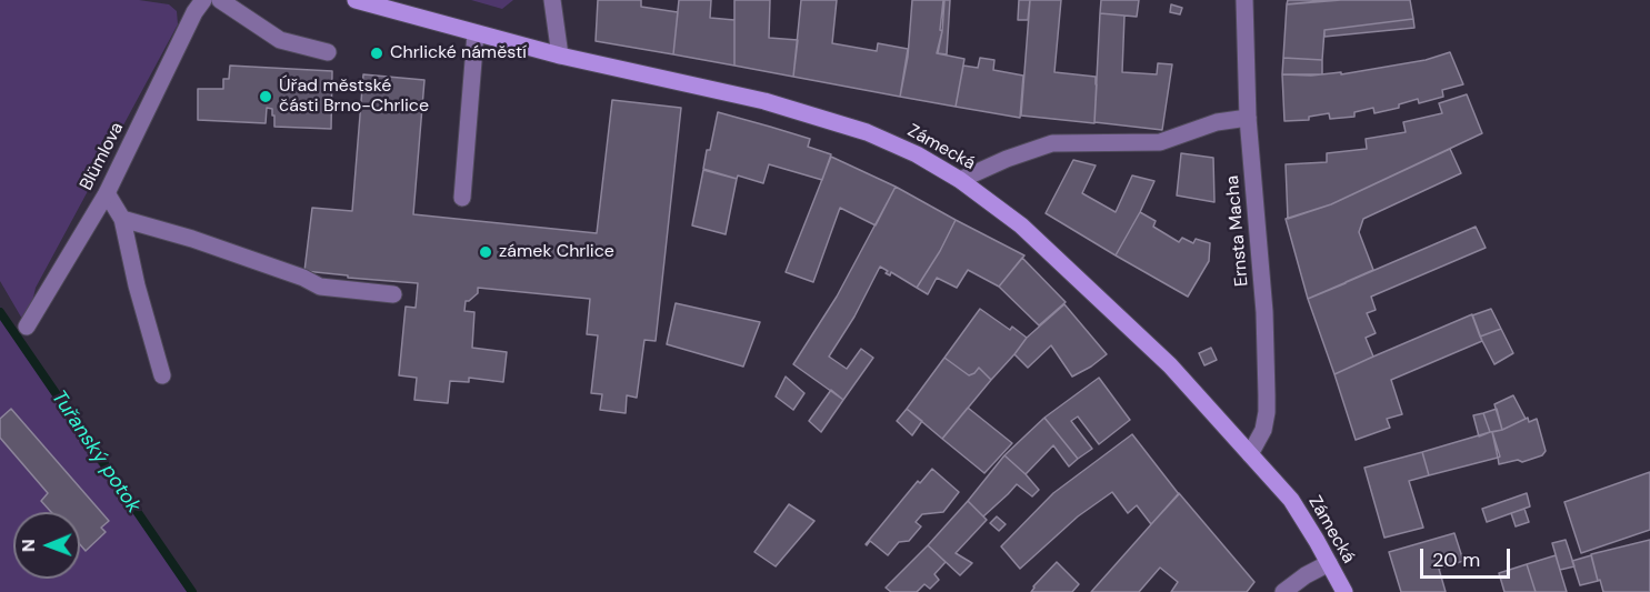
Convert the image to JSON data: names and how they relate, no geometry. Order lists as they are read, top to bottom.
{
  "streets": {
    "street": ["Zámecká", "Blümlova", "Ernsta Macha"]
  },
  "crossings": [
    ["Zámecká", "Ernsta Macha"]
  ],
  "water": ["Tuřanský potok"],
  "places": ["Chrlické náměstí", "Úřad městské části Brno-Chrlice", "zámek Chrlice"],
  "scale_bar": "20 m",
  "north": "left"
}
